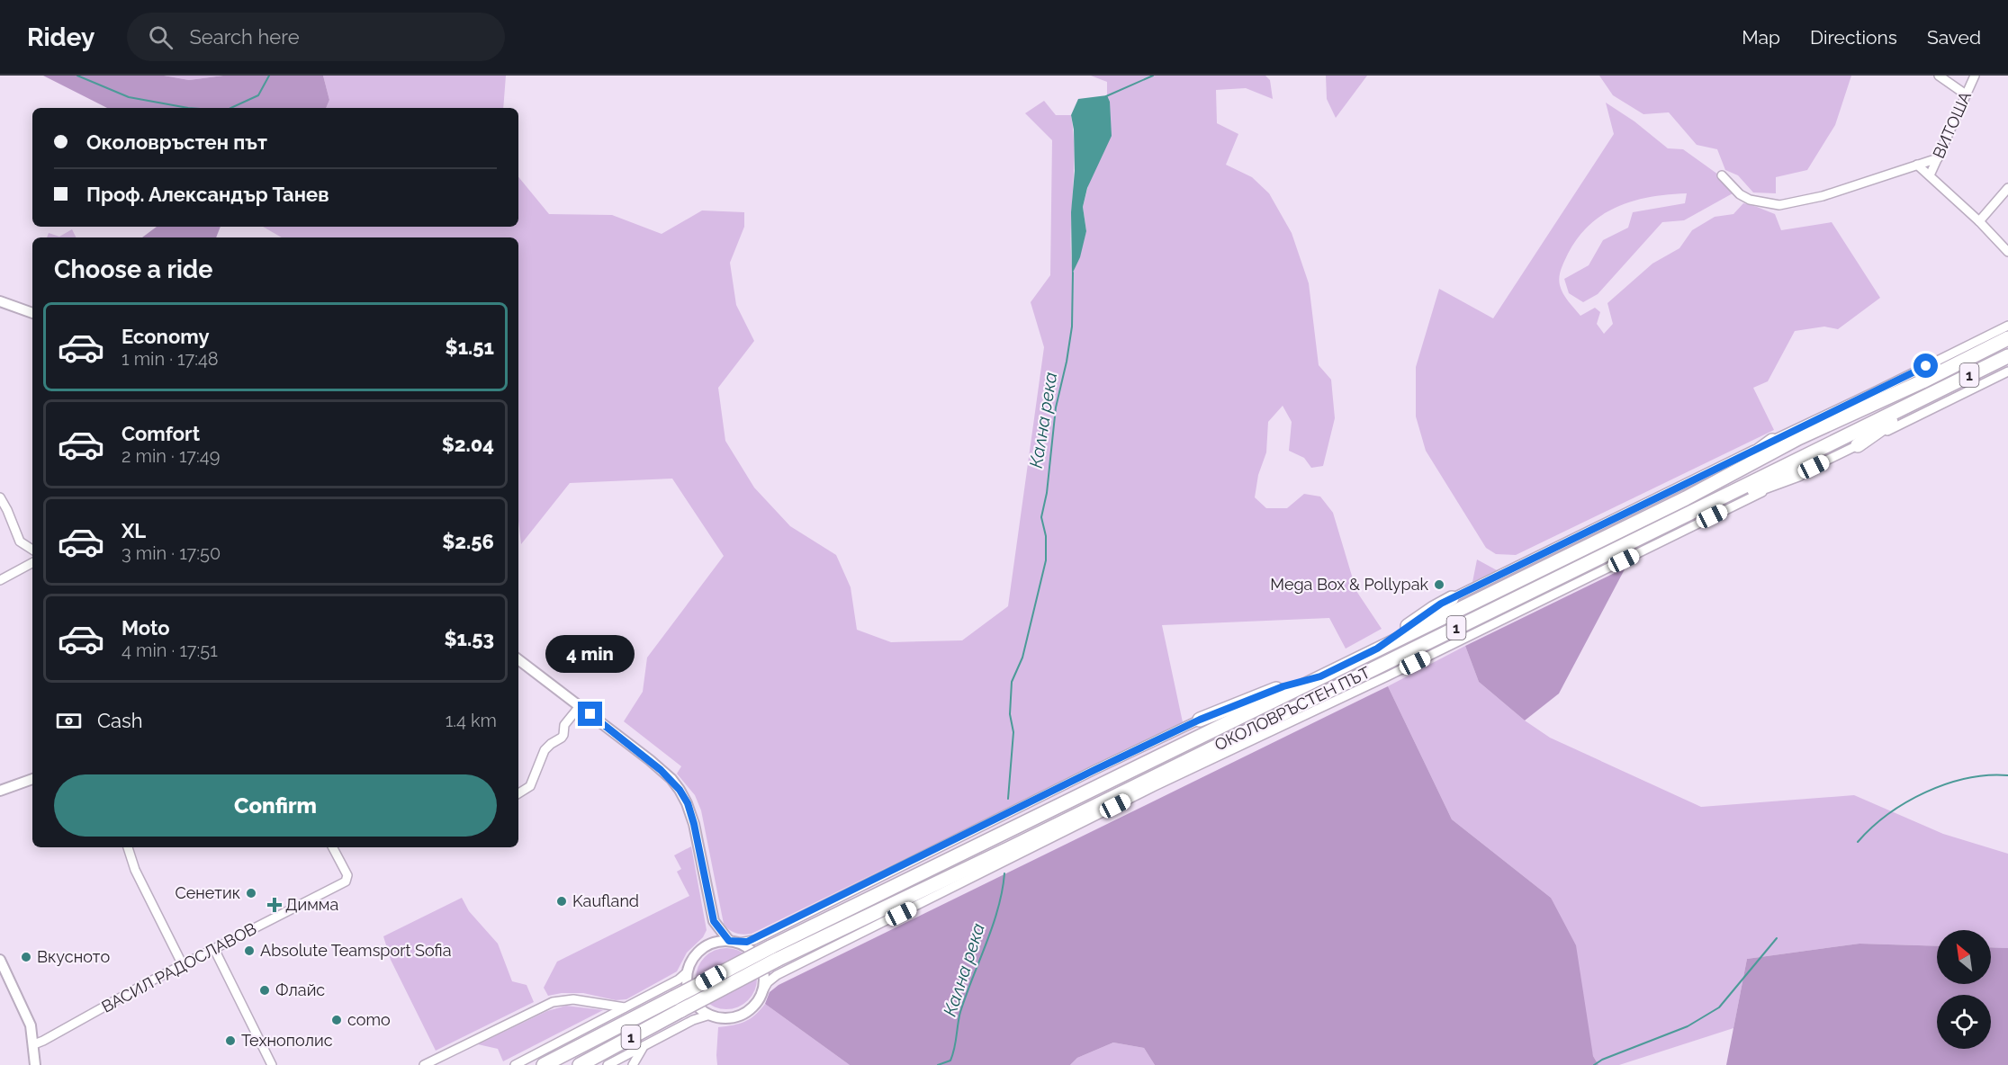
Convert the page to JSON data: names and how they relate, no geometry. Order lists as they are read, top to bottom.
{
  "streets": {
    "highway": ["1", "ОКОЛОВРЪСТЕН ПЪТ"],
    "street": ["ВИТОША", "ВАСИЛ РАДОСЛАВОВ"]
  },
  "water": ["Кална река"],
  "places": {
    "other": [
      "Mega Box & Pollypak",
      "Сенетик",
      "Kaufland",
      "Absolute Teamsport Sofia",
      "Вкусното",
      "Флайс",
      "como",
      "Технополис"
    ],
    "health": ["Димма"]
  },
  "north": "top left",
  "page": {
    "header": "Ridey",
    "search": "Search here",
    "nav": ["Map", "Directions", "Saved"],
    "banner": ["Околовръстен път", "Проф. Александър Танев"],
    "heading": "Choose a ride",
    "list": [
      {
        "name": "Economy",
        "note": "1 min · 17:48",
        "value": "$1.51"
      },
      {
        "name": "Comfort",
        "note": "2 min · 17:49",
        "value": "$2.04"
      },
      {
        "name": "XL",
        "note": "3 min · 17:50",
        "value": "$2.56"
      },
      {
        "name": "Moto",
        "note": "4 min · 17:51",
        "value": "$1.53"
      }
    ],
    "bubble": "4 min",
    "pay": ["Cash", "1.4 km"],
    "buttons": "Confirm"
  }
}
